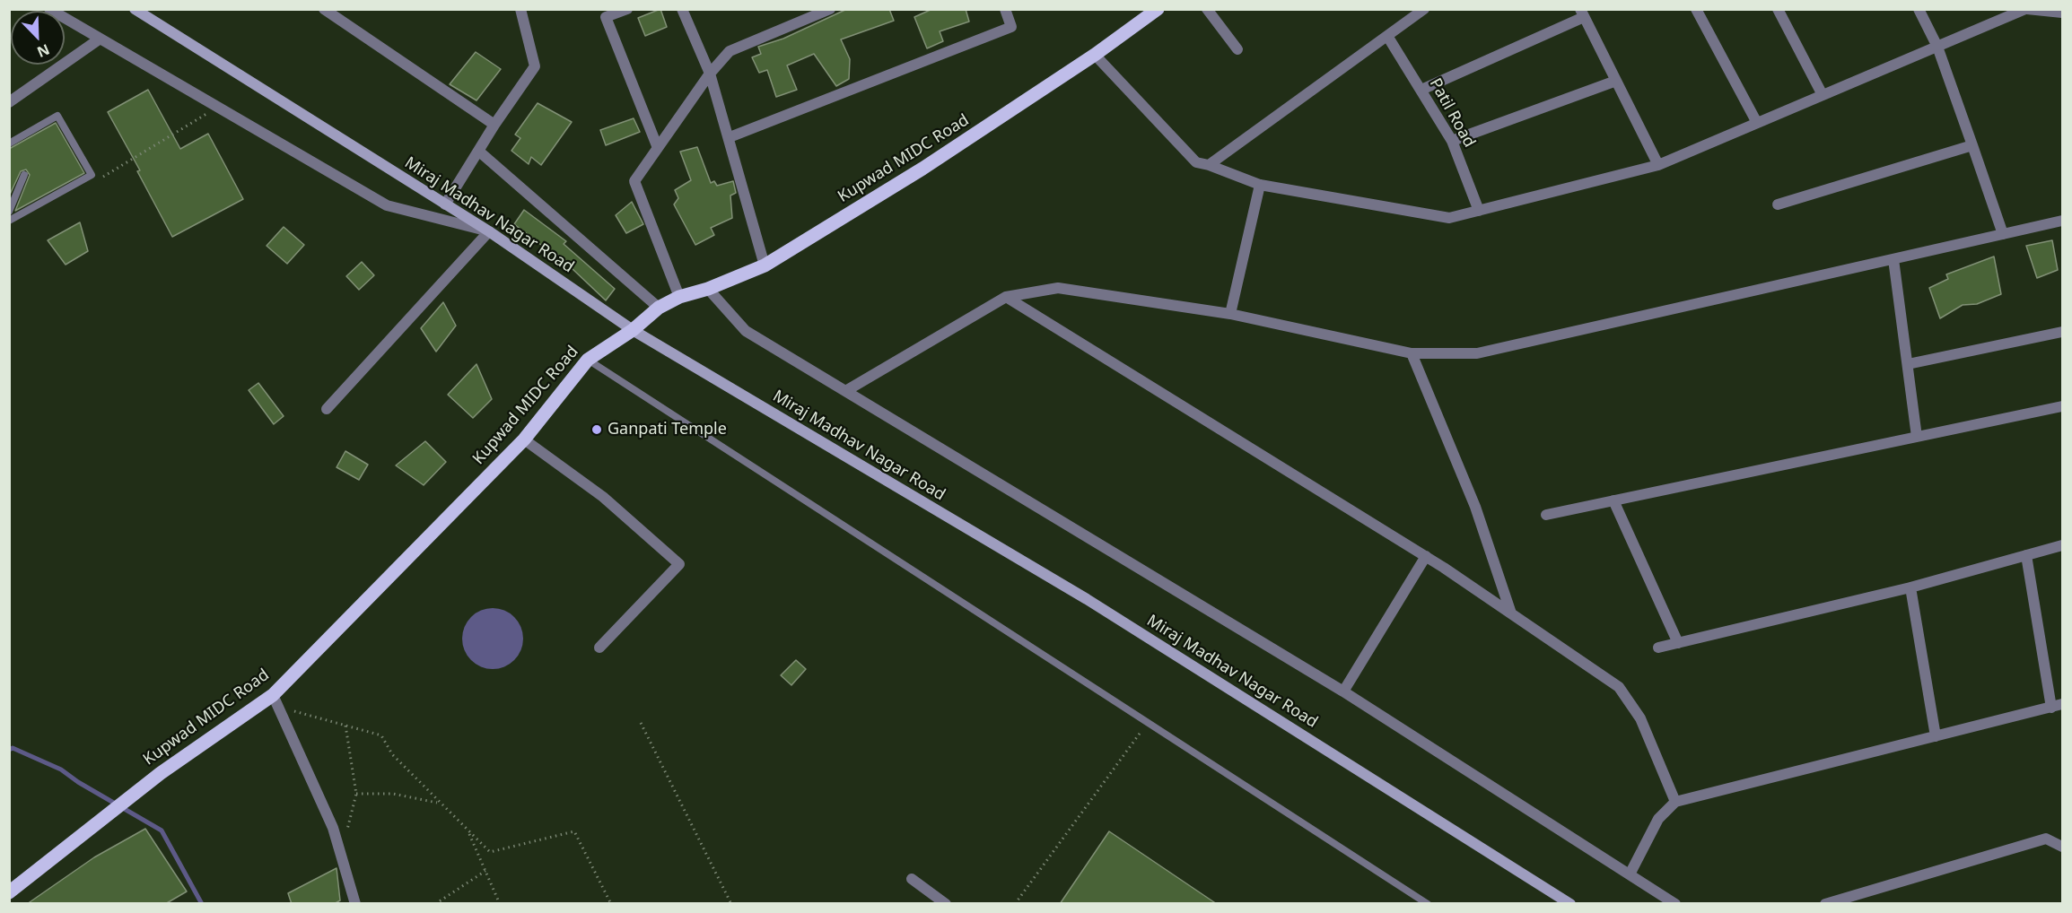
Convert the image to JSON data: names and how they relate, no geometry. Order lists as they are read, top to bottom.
{
  "streets": {
    "main road": ["Kupwad MIDC Road"],
    "street": ["Patil Road", "Miraj Madhav Nagar Road"]
  },
  "crossings": [
    ["Kupwad MIDC Road", "Miraj Madhav Nagar Road"]
  ],
  "places": ["Ganpati Temple"],
  "north": "bottom right"
}
